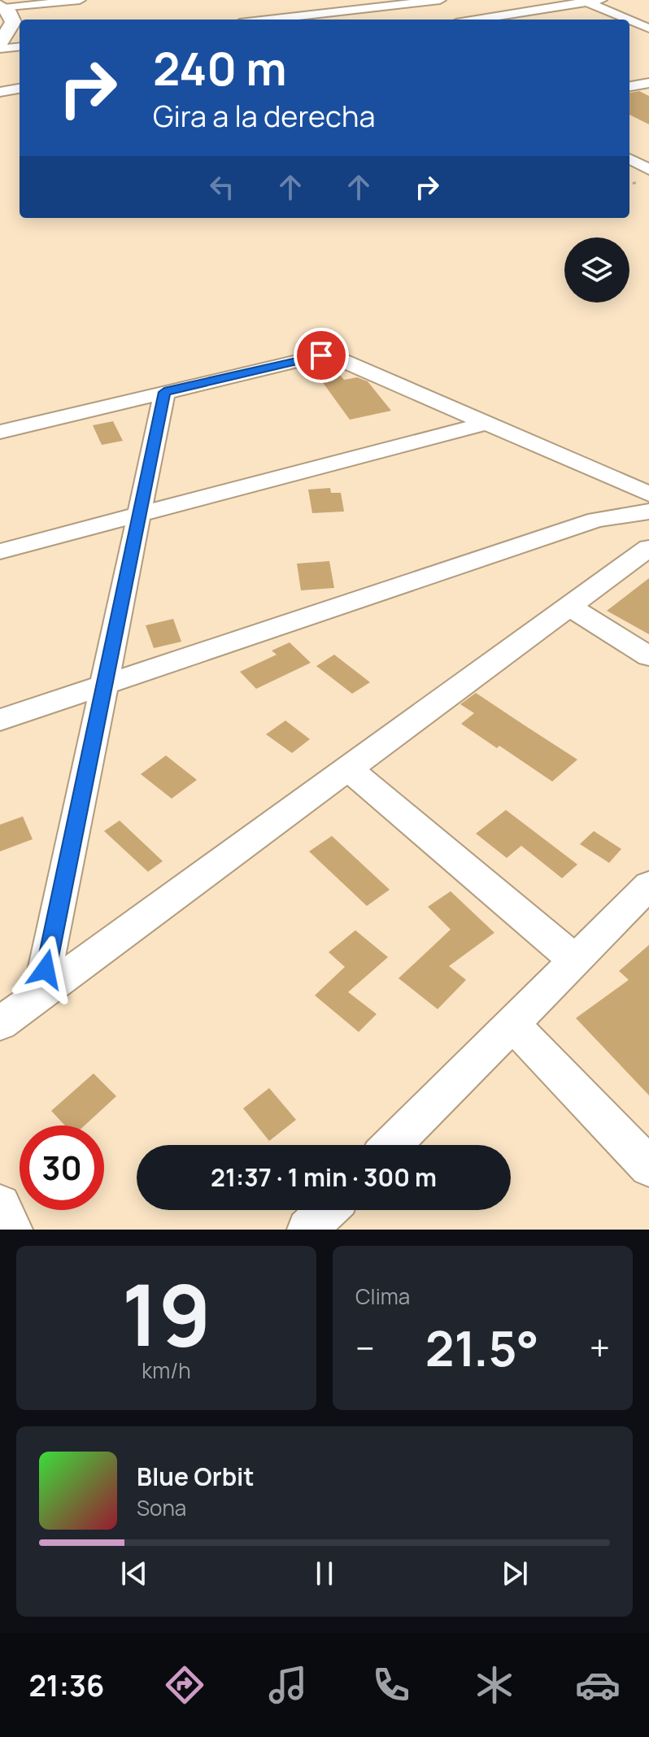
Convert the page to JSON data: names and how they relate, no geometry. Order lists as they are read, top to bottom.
{
  "page": {
    "turn": ["240 m", "Gira a la derecha"],
    "limit": "30",
    "trip": "21:37 · 1 min · 300 m",
    "tile": [
      ["19", "km/h"],
      "Clima"
    ],
    "heat": ["−", "21.5°", "+"],
    "song": ["Blue Orbit", "Sona"],
    "tabs": "21:36"
  }
}
